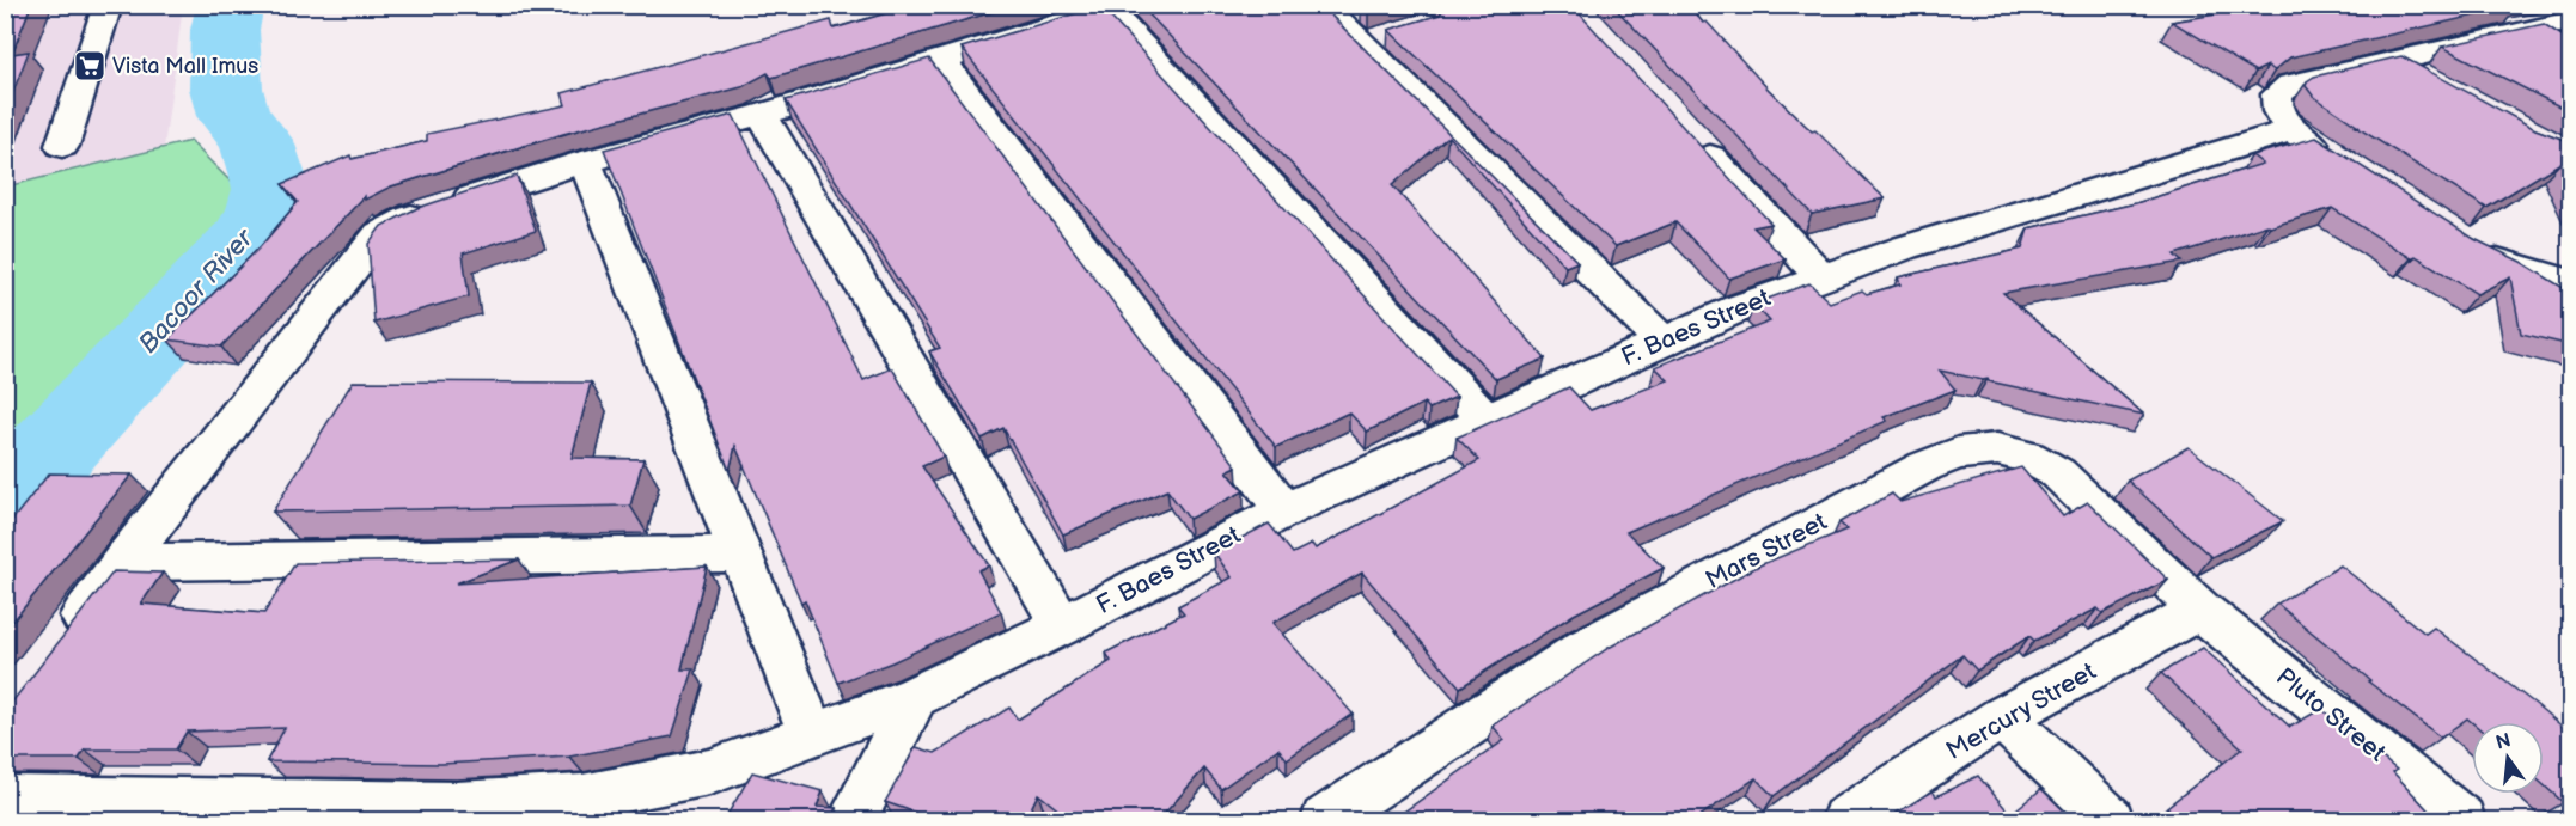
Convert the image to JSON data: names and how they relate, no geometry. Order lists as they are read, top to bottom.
{
  "streets": {
    "street": [
      "F. Baes Street",
      "Mars Street",
      "Mercury Street",
      "Pluto Street"
    ]
  },
  "crossings": [
    ["Mars Street", "Mercury Street"],
    ["Mars Street", "Pluto Street"],
    ["Mercury Street", "Pluto Street"]
  ],
  "water": ["Bacoor River"],
  "places": {
    "supermarket": ["Vista Mall Imus"]
  },
  "north": "top"
}
